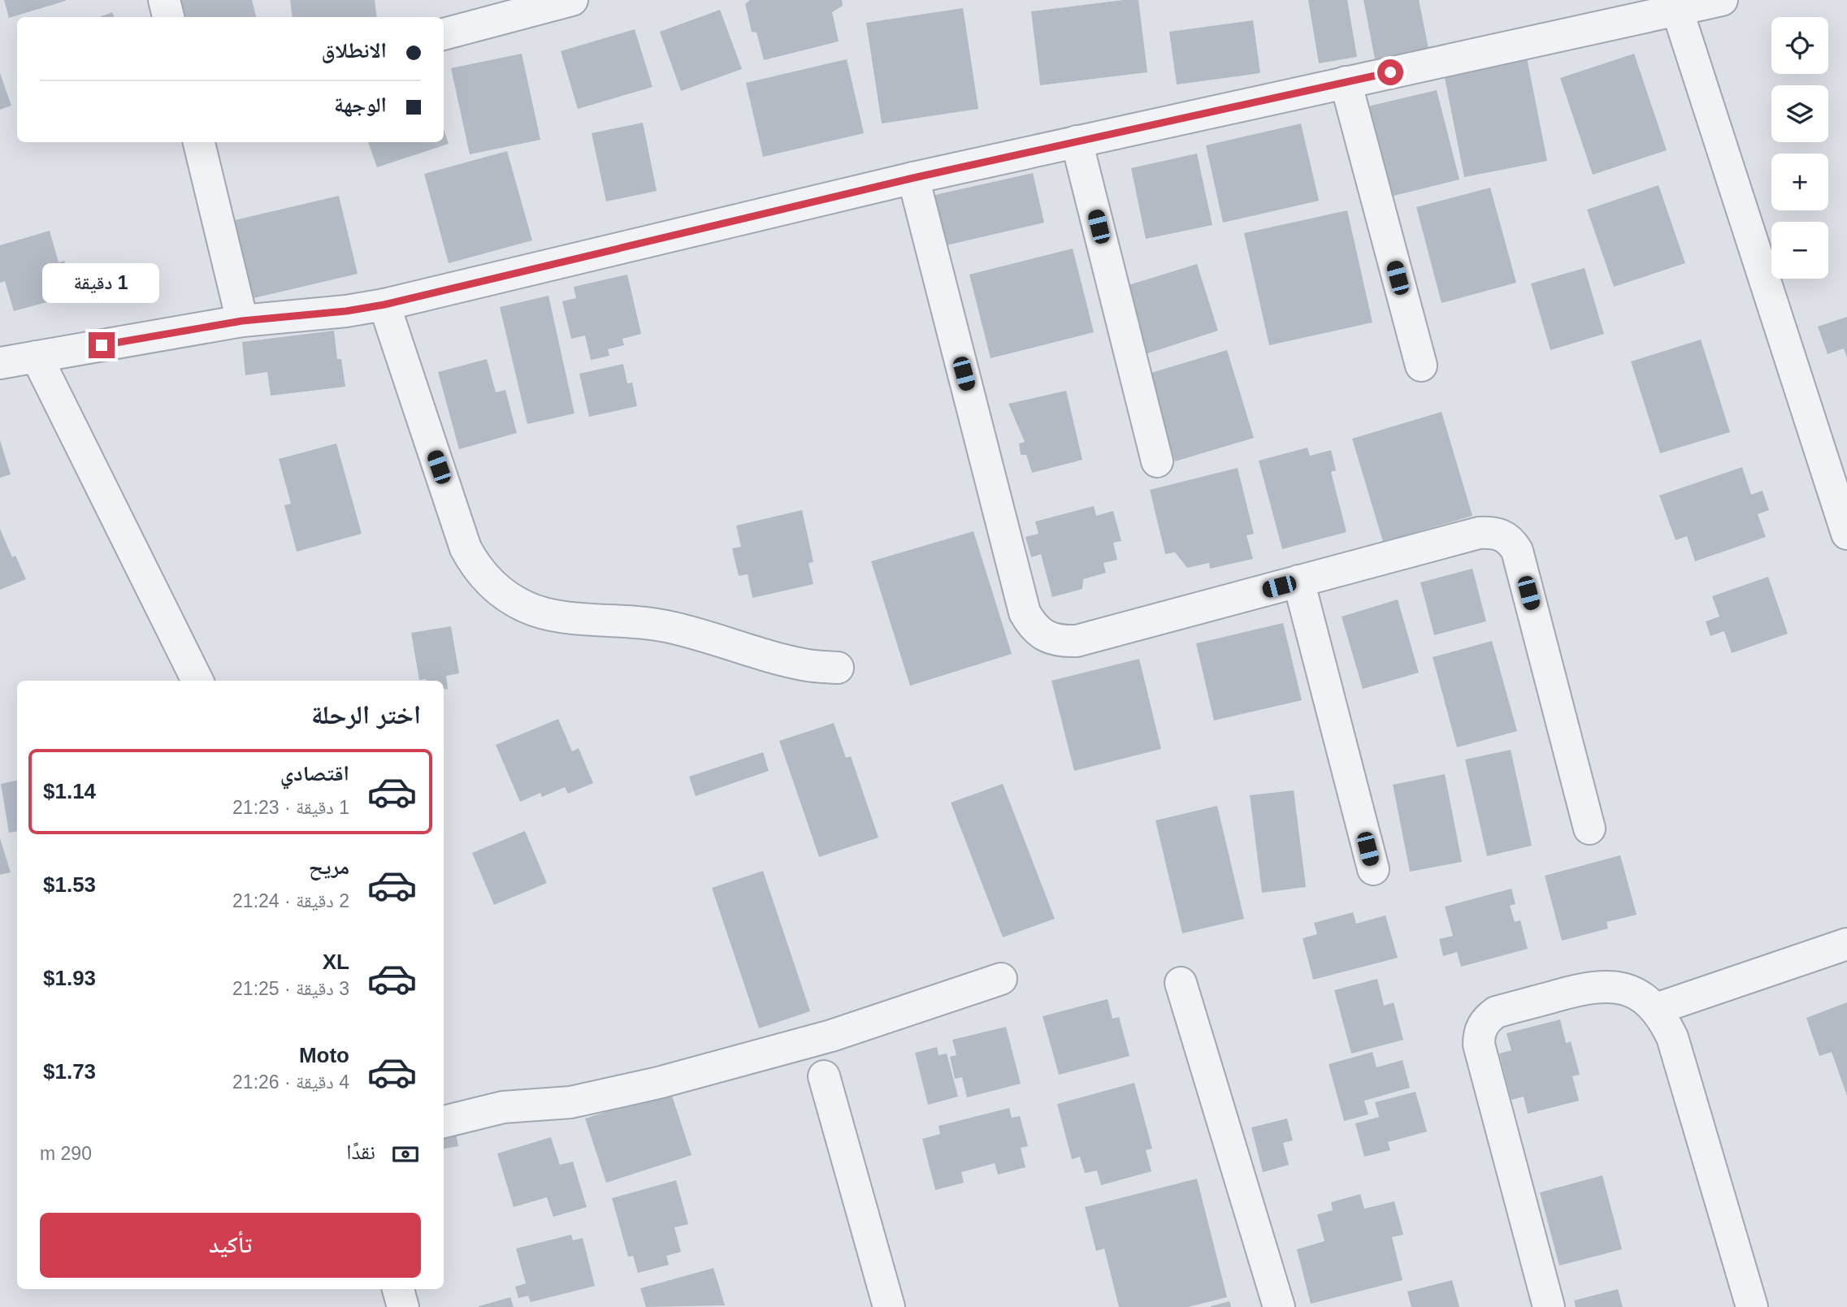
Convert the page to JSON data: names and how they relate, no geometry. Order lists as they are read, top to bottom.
{
  "page": {
    "map_buttons": ["+", "−"],
    "banner": ["الانطلاق", "الوجهة"],
    "bubble": "1 دقيقة",
    "heading": "اختر الرحلة",
    "list": [
      {
        "name": "اقتصادي",
        "note": "1 دقيقة · 21:23",
        "value": "$1.14"
      },
      {
        "name": "مريح",
        "note": "2 دقيقة · 21:24",
        "value": "$1.53"
      },
      {
        "name": "XL",
        "note": "3 دقيقة · 21:25",
        "value": "$1.93"
      },
      {
        "name": "Moto",
        "note": "4 دقيقة · 21:26",
        "value": "$1.73"
      }
    ],
    "pay": ["نقدًا", "290 m"],
    "buttons": "تأكيد"
  }
}
